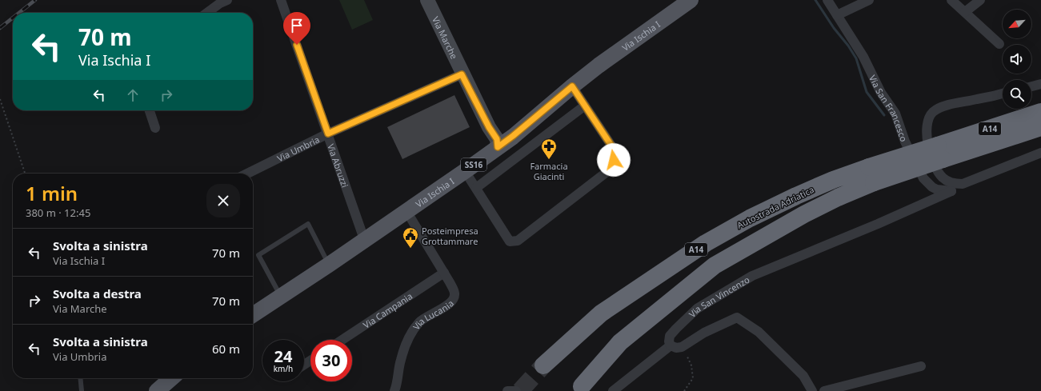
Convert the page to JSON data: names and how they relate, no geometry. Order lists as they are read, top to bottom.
{
  "streets": {
    "highway": ["A14", "Autostrada Adriatica"],
    "main road": ["Via Ischia I", "SS16"],
    "street": [
      "Via Marche",
      "Via San Francesco",
      "Via Umbria",
      "Via Abruzzi",
      "Via San Vincenzo",
      "Via Campania",
      "Via Lucania"
    ]
  },
  "crossings": [
    ["Via Ischia I", "Via Marche"],
    ["Via Ischia I", "Via Abruzzi"],
    ["Via Ischia I", "Via Lucania"],
    ["Via Marche", "Via Umbria"],
    ["Via San Francesco", "Via San Vincenzo"],
    ["Via Umbria", "Via Abruzzi"],
    ["Via Campania", "Via Lucania"]
  ],
  "places": {
    "pharmacy": ["Farmacia Giacinti"],
    "public building": ["Posteimpresa Grottammare"]
  },
  "north": "bottom left",
  "page": {
    "turn": ["70 m", "Via Ischia I"],
    "heading": ["1 min", "380 m · 12:45"],
    "list": [
      {
        "name": "Svolta a sinistra",
        "note": "Via Ischia I",
        "value": "70 m"
      },
      {
        "name": "Svolta a destra",
        "note": "Via Marche",
        "value": "70 m"
      },
      {
        "name": "Svolta a sinistra",
        "note": "Via Umbria",
        "value": "60 m"
      }
    ],
    "speed": "24 km/h",
    "limit": "30"
  }
}
